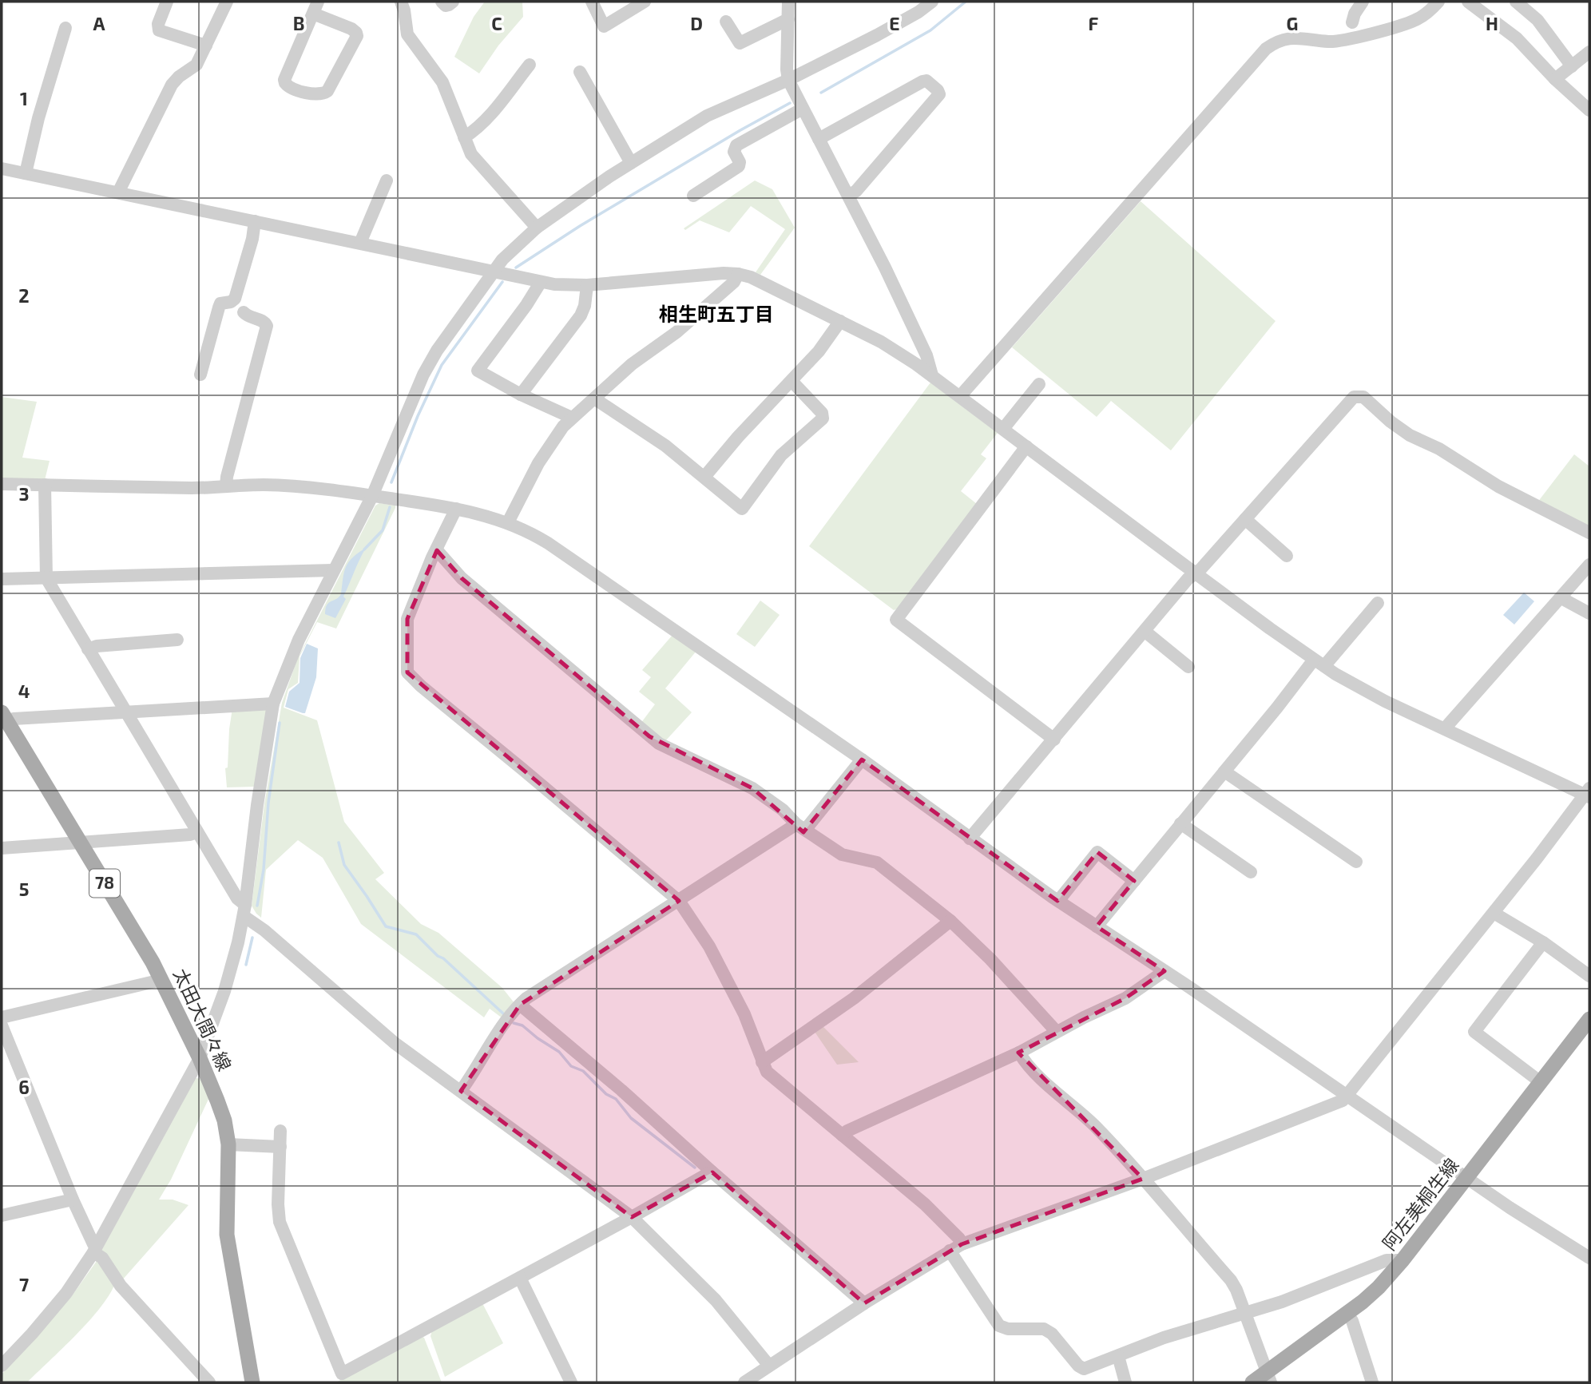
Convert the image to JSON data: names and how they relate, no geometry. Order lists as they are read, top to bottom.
{
  "streets": {
    "main road": ["78", "太田大間々線", "阿左美桐生線"]
  },
  "districts": ["相生町五丁目"],
  "grid": {
    "columns": [
      "A",
      "B",
      "C",
      "D",
      "E",
      "F",
      "G",
      "H"
    ],
    "rows": [
      "1",
      "2",
      "3",
      "4",
      "5",
      "6",
      "7"
    ]
  }
}
